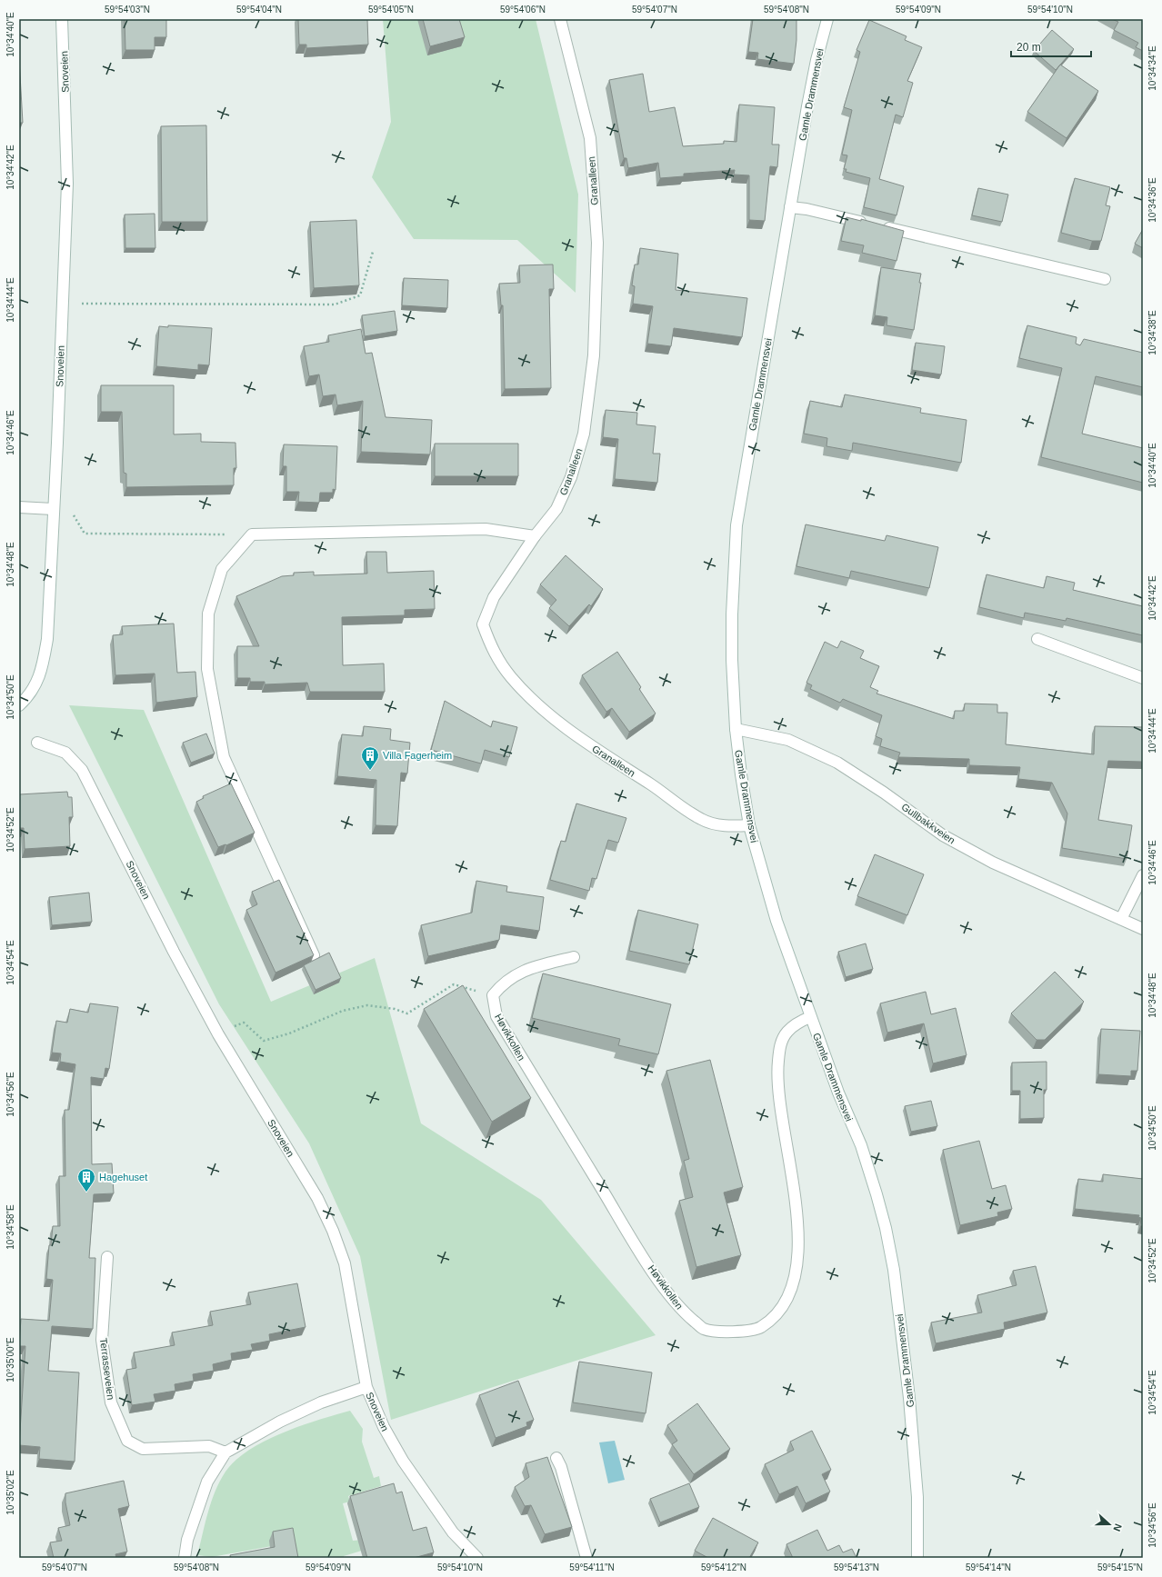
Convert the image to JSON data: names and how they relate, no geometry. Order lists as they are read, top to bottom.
{
  "streets": {
    "street": [
      "Snoveien",
      "Gamle Drammensvei",
      "Granalleen",
      "Gullbakkveien",
      "Høvikkollen",
      "Terrasseveien"
    ]
  },
  "crossings": [
    ["Gamle Drammensvei", "Granalleen"],
    ["Gamle Drammensvei", "Gullbakkveien"],
    ["Gamle Drammensvei", "Høvikkollen"]
  ],
  "places": {
    "building": ["Villa Fagerheim", "Hagehuset"]
  },
  "scale_bar": "20 m",
  "north": "right",
  "coordinates": [
    "59°54'03\"N",
    "59°54'04\"N",
    "59°54'05\"N",
    "59°54'06\"N",
    "59°54'07\"N",
    "59°54'08\"N",
    "59°54'09\"N",
    "59°54'10\"N",
    "10°34'40\"E",
    "10°34'34\"E",
    "10°34'42\"E",
    "10°34'36\"E",
    "10°34'44\"E",
    "10°34'38\"E",
    "10°34'46\"E",
    "10°34'48\"E",
    "10°34'50\"E",
    "10°34'52\"E",
    "10°34'54\"E",
    "10°34'56\"E",
    "10°34'58\"E",
    "10°35'00\"E",
    "10°35'02\"E",
    "59°54'11\"N",
    "59°54'12\"N",
    "59°54'13\"N",
    "59°54'14\"N",
    "59°54'15\"N"
  ]
}
